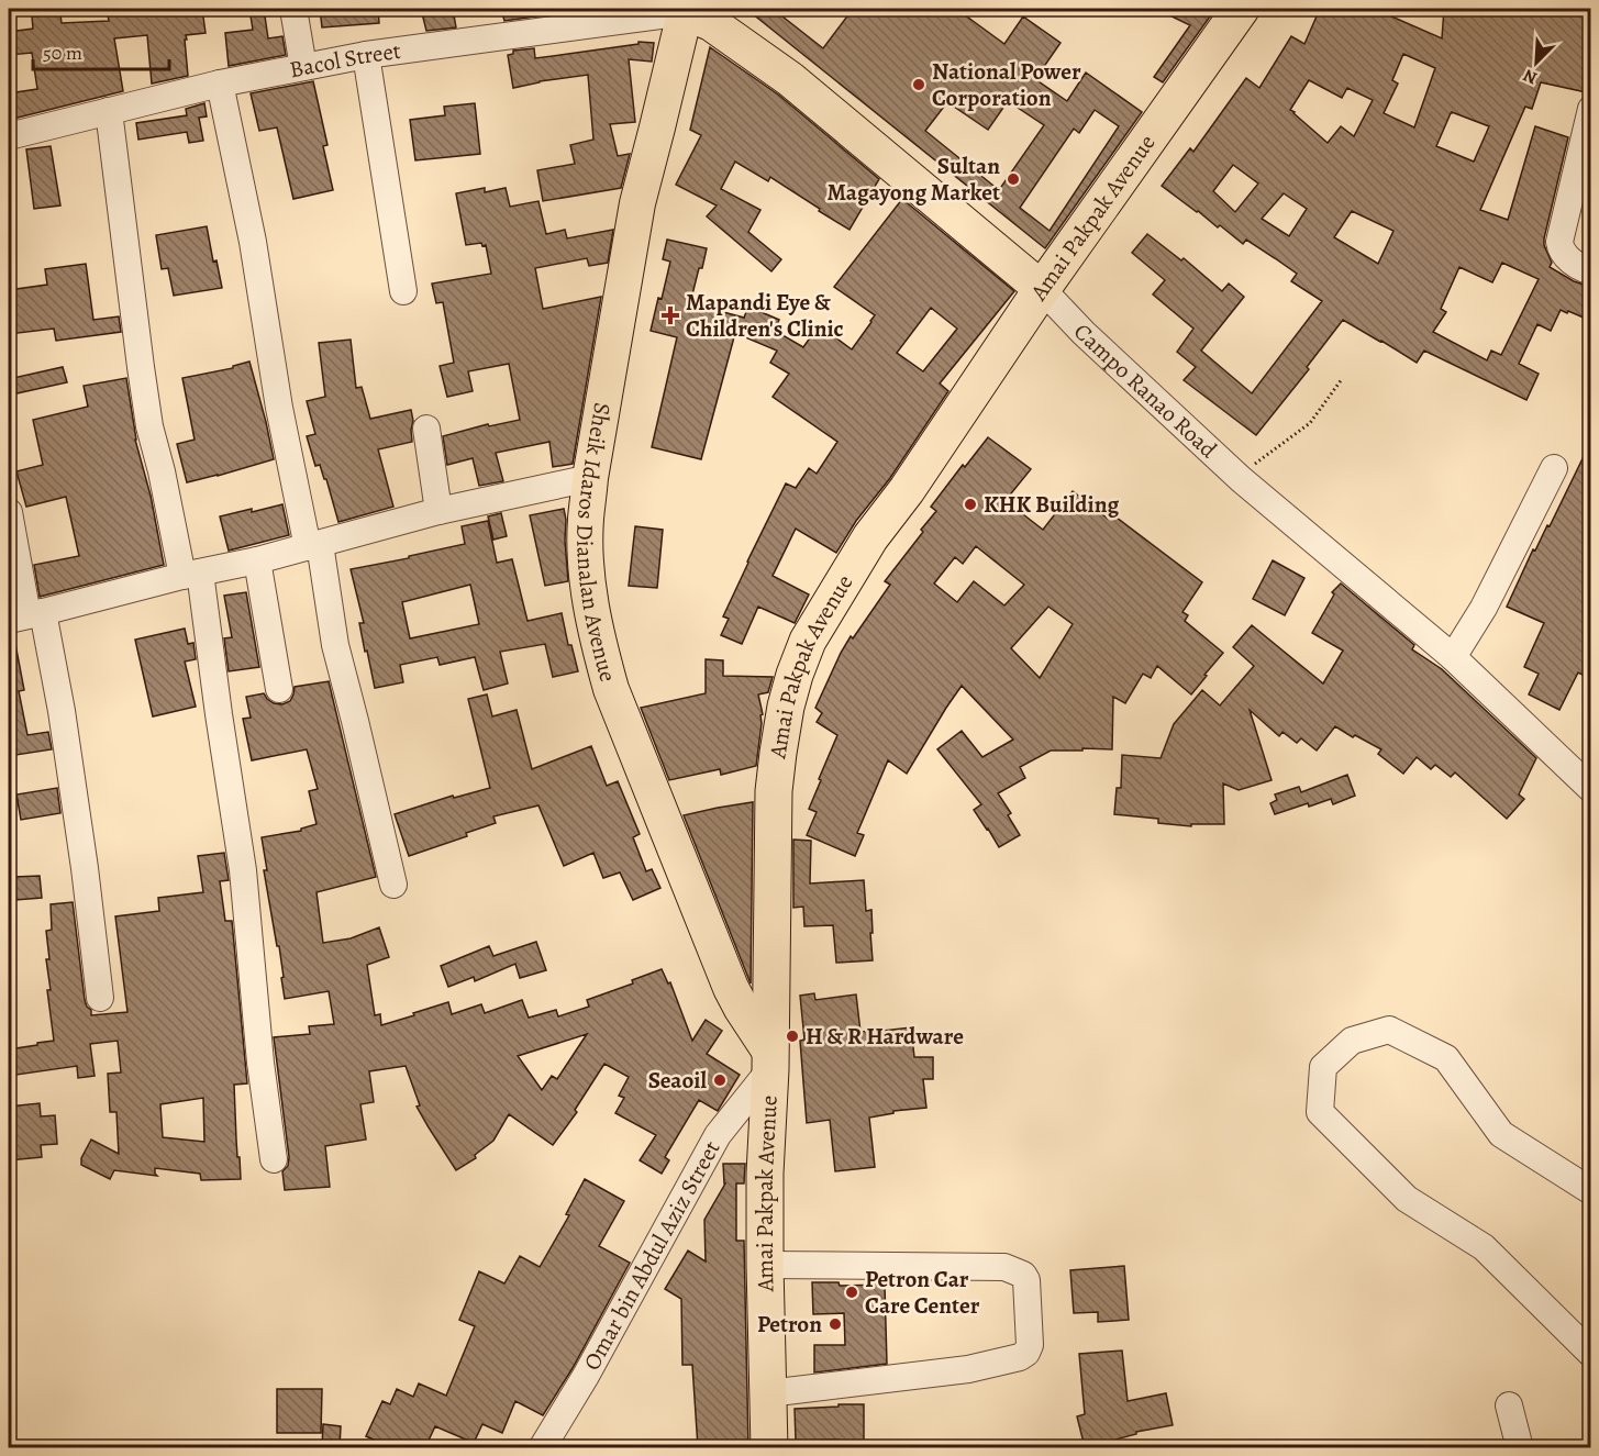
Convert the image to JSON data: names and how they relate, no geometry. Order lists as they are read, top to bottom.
{
  "streets": {
    "highway": ["Amai Pakpak Avenue"],
    "main road": ["Campo Ranao Road", "Sheik Idaros Dianalan Avenue"],
    "street": ["Bacol Street", "Omar bin Abdul Aziz Street"]
  },
  "crossings": [
    ["Bacol Street", "Campo Ranao Road"],
    ["Bacol Street", "Sheik Idaros Dianalan Avenue"],
    ["Amai Pakpak Avenue", "Campo Ranao Road"],
    ["Amai Pakpak Avenue", "Sheik Idaros Dianalan Avenue"],
    ["Amai Pakpak Avenue", "Omar bin Abdul Aziz Street"],
    ["Campo Ranao Road", "Sheik Idaros Dianalan Avenue"],
    ["Sheik Idaros Dianalan Avenue", "Omar bin Abdul Aziz Street"]
  ],
  "places": {
    "other": [
      "National Power Corporation",
      "Sultan Magayong Market",
      "KHK Building",
      "H & R Hardware",
      "Seaoil",
      "Petron Car Care Center",
      "Petron"
    ],
    "health": ["Mapandi Eye & Children's Clinic"]
  },
  "scale_bar": "50 m",
  "north": "bottom left"
}
